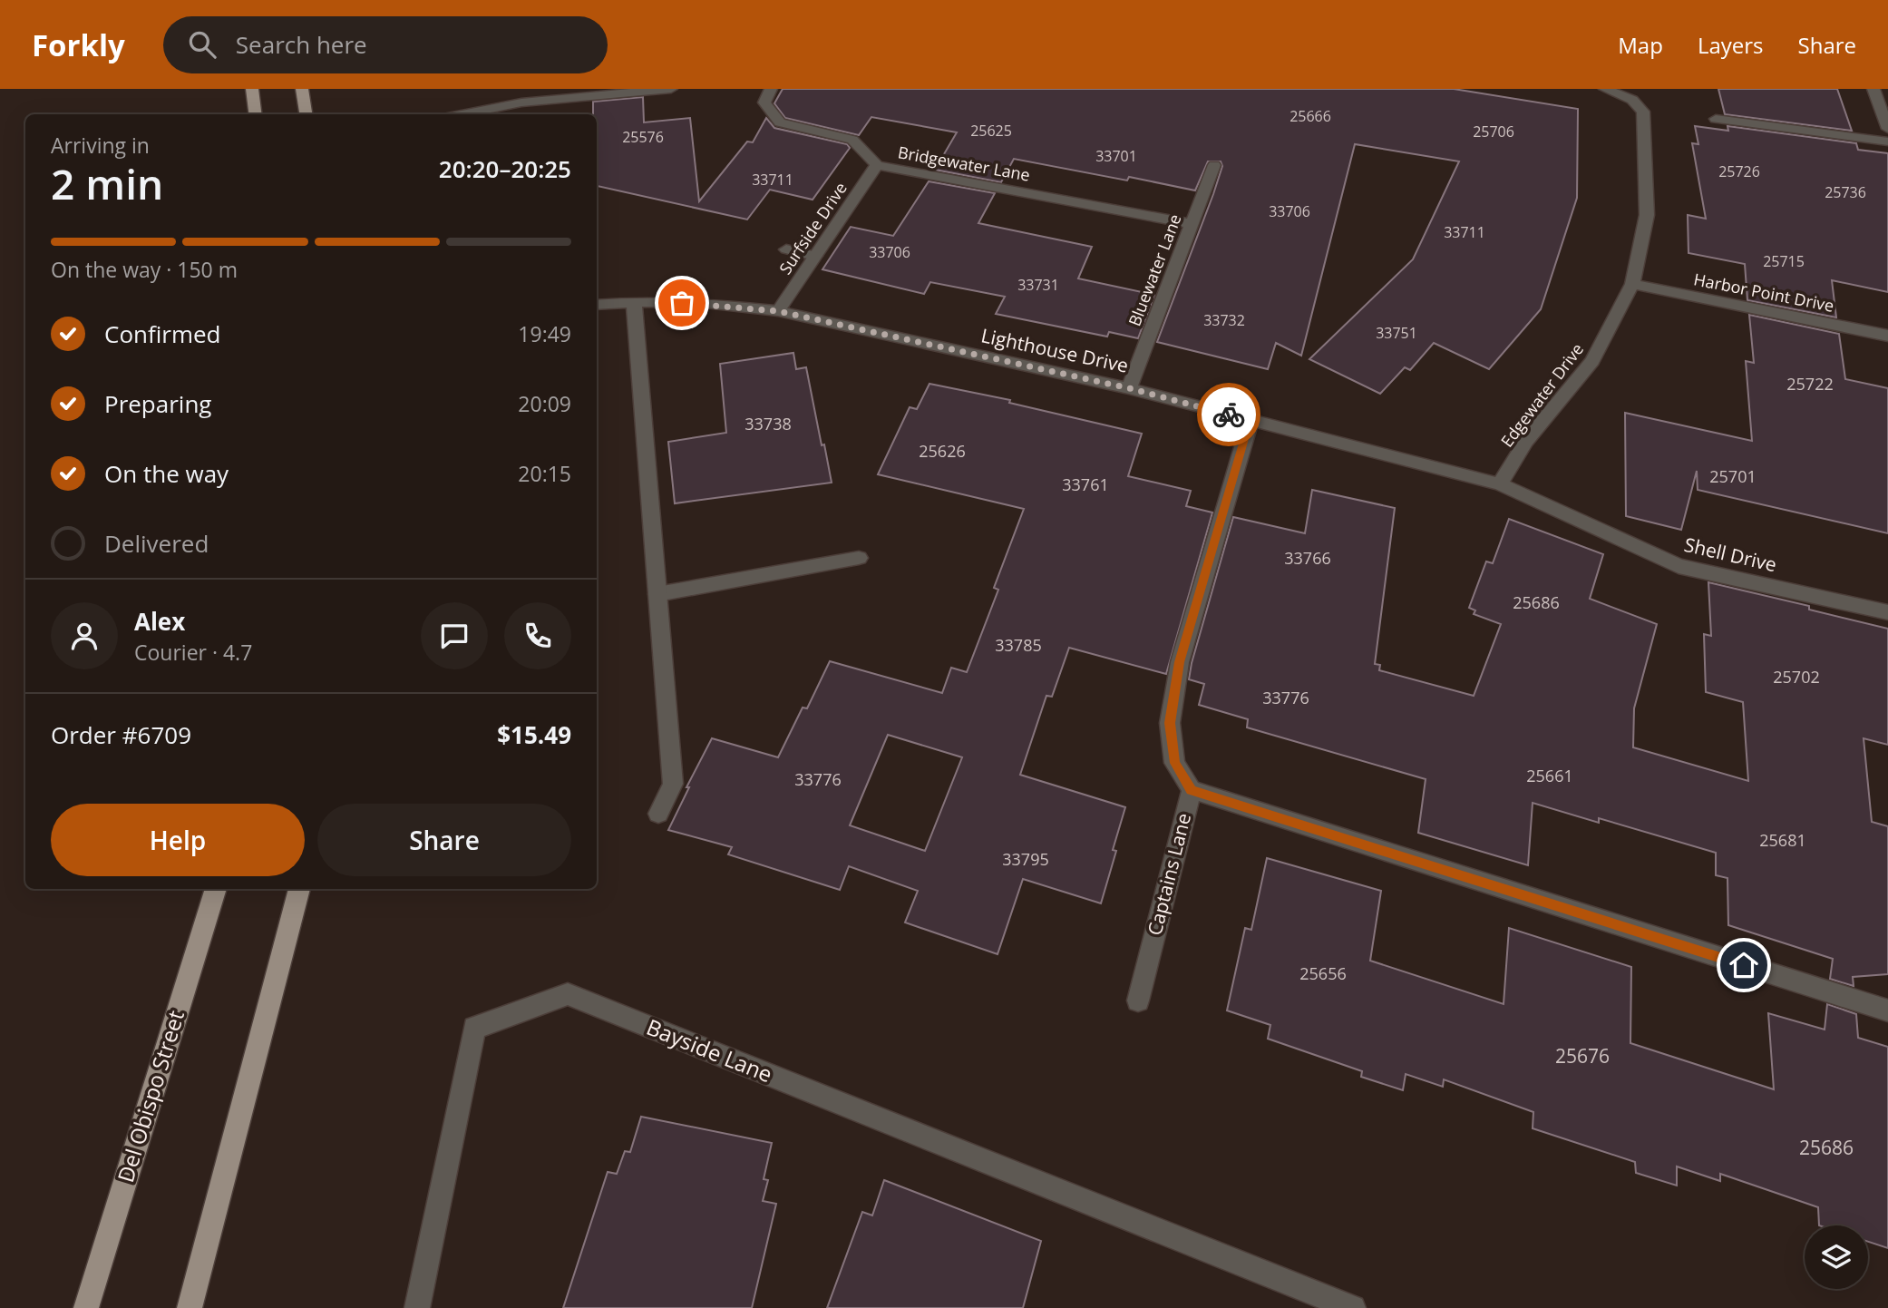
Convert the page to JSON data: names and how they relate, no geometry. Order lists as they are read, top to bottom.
{
  "streets": {
    "main road": ["Del Obispo Street"],
    "street": [
      "Bridgewater Lane",
      "Surfside Drive",
      "Bluewater Lane",
      "Harbor Point Drive",
      "Lighthouse Drive",
      "Edgewater Drive",
      "Shell Drive",
      "Captains Lane",
      "Bayside Lane"
    ]
  },
  "crossings": [
    ["Bridgewater Lane", "Surfside Drive"],
    ["Bridgewater Lane", "Bluewater Lane"],
    ["Surfside Drive", "Lighthouse Drive"],
    ["Bluewater Lane", "Lighthouse Drive"],
    ["Harbor Point Drive", "Edgewater Drive"],
    ["Lighthouse Drive", "Edgewater Drive"],
    ["Lighthouse Drive", "Shell Drive"],
    ["Lighthouse Drive", "Captains Lane"],
    ["Edgewater Drive", "Shell Drive"]
  ],
  "house_numbers": [
    "25666",
    "25625",
    "25706",
    "25576",
    "33701",
    "25726",
    "33711",
    "25736",
    "33706",
    "33711",
    "33706",
    "25715",
    "33731",
    "33732",
    "33751",
    "25722",
    "33738",
    "25626",
    "25701",
    "33761",
    "33766",
    "25686",
    "33785",
    "25702",
    "33776",
    "25661",
    "33776",
    "25681",
    "33795",
    "25656",
    "25676",
    "25686"
  ],
  "page": {
    "header": "Forkly",
    "search": "Search here",
    "nav": ["Map", "Layers", "Share"],
    "heading": ["2 min", "Arriving in", "20:20–20:25"],
    "panel": [
      "Alex",
      "Courier · 4.7",
      "Order #6709",
      "$15.49"
    ],
    "bar": "On the way · 150 m",
    "list": [
      ["Confirmed", "19:49"],
      ["Preparing", "20:09"],
      ["On the way", "20:15"],
      "Delivered"
    ],
    "buttons": ["Help", "Share"]
  }
}
